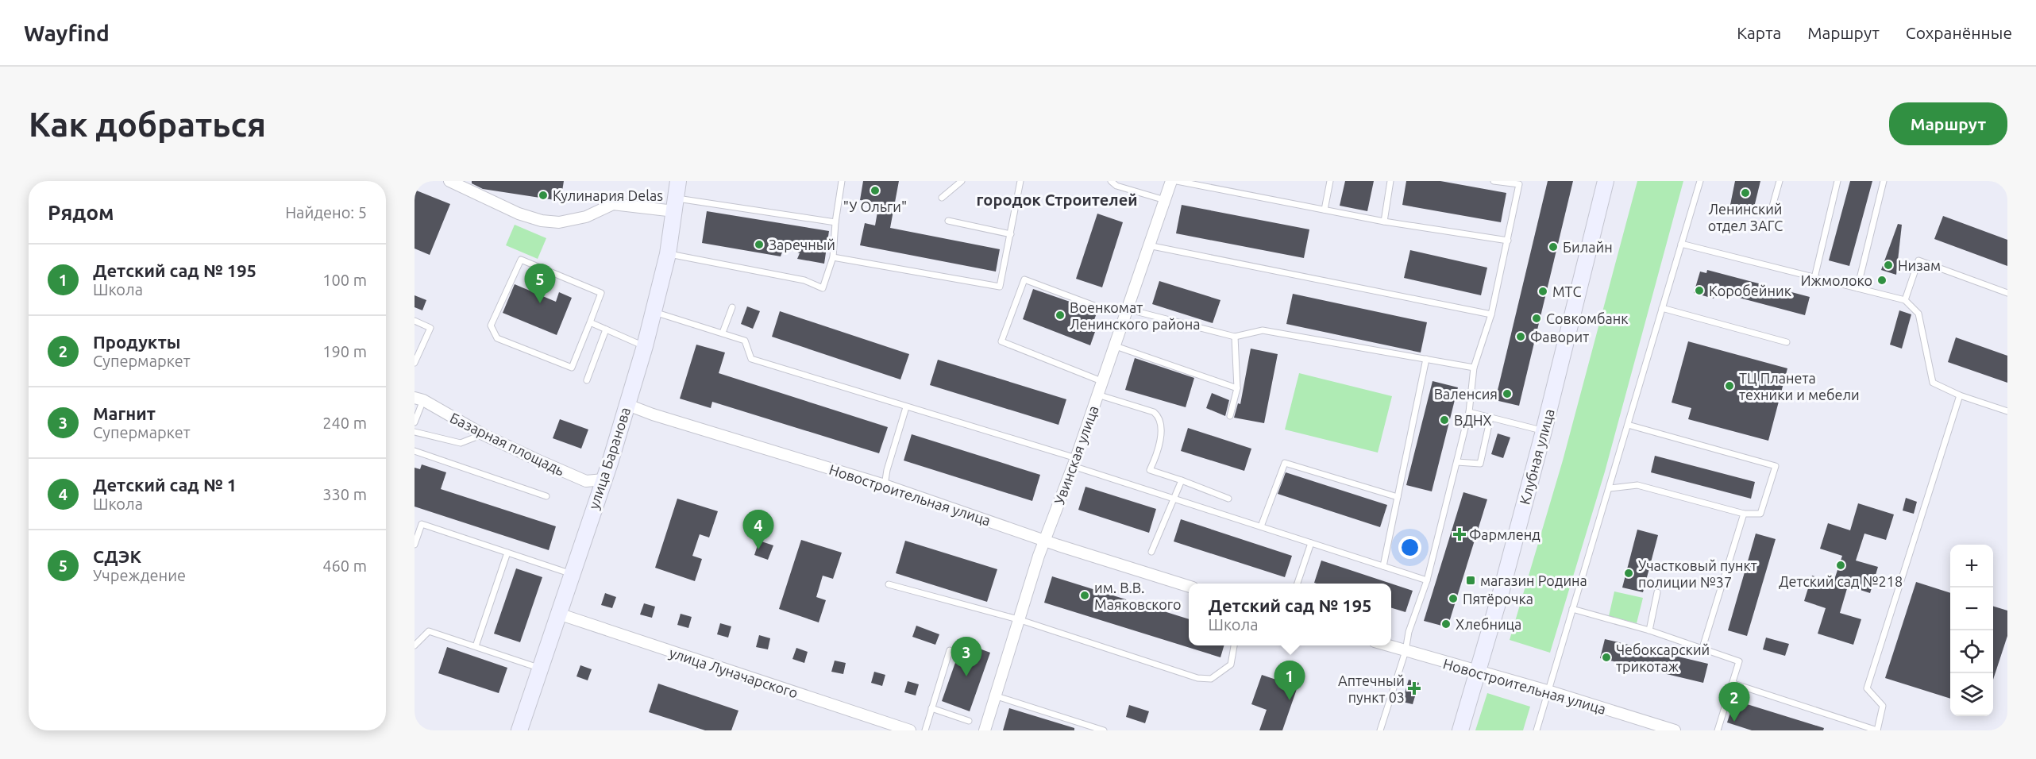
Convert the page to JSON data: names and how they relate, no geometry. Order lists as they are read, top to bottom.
{
  "streets": {
    "street": [
      "Базарная площадь",
      "Увинская улица",
      "Клубная улица",
      "улица Баранова",
      "Новостроительная улица",
      "улица Луначарского"
    ]
  },
  "crossings": [
    ["Базарная площадь", "улица Баранова"],
    ["Увинская улица", "Новостроительная улица"],
    ["Клубная улица", "Новостроительная улица"],
    ["улица Баранова", "Новостроительная улица"],
    ["улица Баранова", "улица Луначарского"]
  ],
  "districts": ["городок Строителей"],
  "places": {
    "other": [
      "\"У Ольги\"",
      "Ленинский отдел ЗАГС",
      "Кулинария Delas",
      "Заречный",
      "Билайн",
      "Низам",
      "Ижмолоко",
      "Коробейник",
      "МТС",
      "Военкомат Ленинского района",
      "Совкомбанк",
      "Фаворит",
      "ТЦ Планета техники и мебели",
      "Валенсия",
      "ВДНХ",
      "Детский сад №218",
      "Участковый пункт полиции №37",
      "им. В.В. Маяковского",
      "Пятёрочка",
      "Хлебница",
      "Чебоксарский трикотаж"
    ],
    "health": ["Фармленд", "Аптечный пункт 03"],
    "transit": ["магазин Родина"]
  },
  "page": {
    "header": "Wayfind",
    "nav": ["Карта", "Маршрут", "Сохранённые"],
    "buttons": "Маршрут",
    "title": "Как добраться",
    "heading": ["Рядом", "Найдено: 5"],
    "list": [
      {
        "mark": "1",
        "name": "Детский сад № 195",
        "note": "Школа",
        "value": "100 m"
      },
      {
        "mark": "2",
        "name": "Продукты",
        "note": "Супермаркет",
        "value": "190 m"
      },
      {
        "mark": "3",
        "name": "Магнит",
        "note": "Супермаркет",
        "value": "240 m"
      },
      {
        "mark": "4",
        "name": "Детский сад № 1",
        "note": "Школа",
        "value": "330 m"
      },
      {
        "mark": "5",
        "name": "СДЭК",
        "note": "Учреждение",
        "value": "460 m"
      }
    ],
    "pins": [
      "5",
      "4",
      "3",
      "1",
      "2"
    ],
    "map_buttons": ["+", "−"],
    "popup": ["Детский сад № 195", "Школа"]
  }
}
